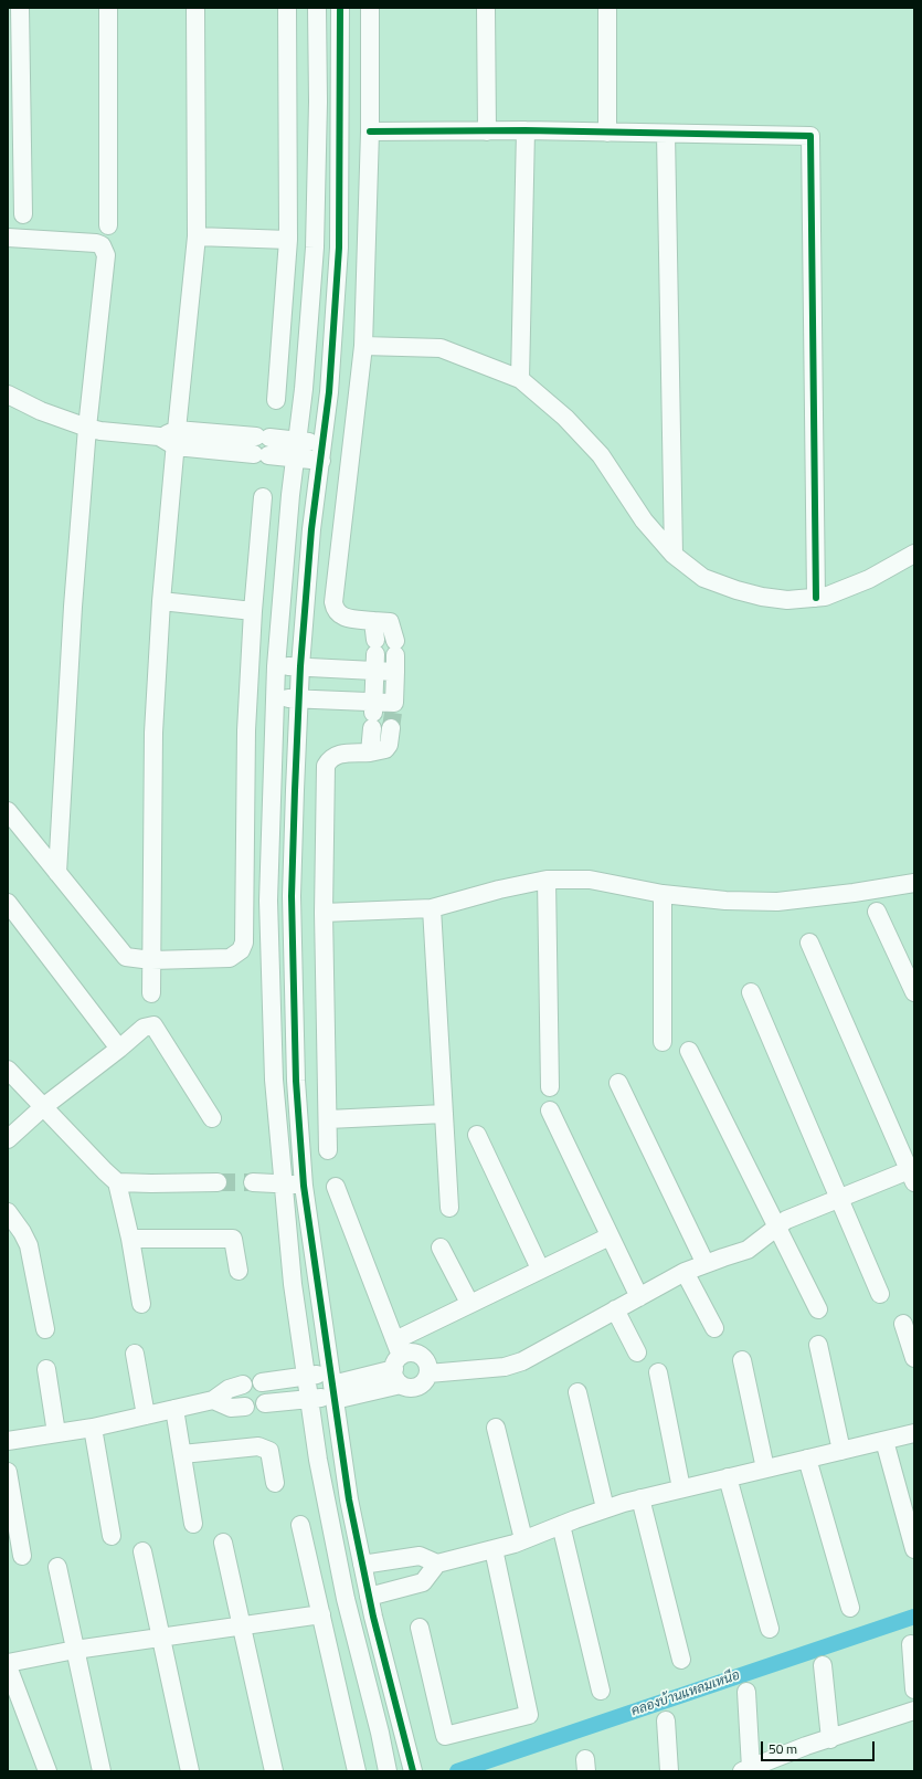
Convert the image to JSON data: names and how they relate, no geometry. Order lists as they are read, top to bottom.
{
  "water": ["คลองบ้านแหลมเหนือ"],
  "scale_bar": "50 m"
}
